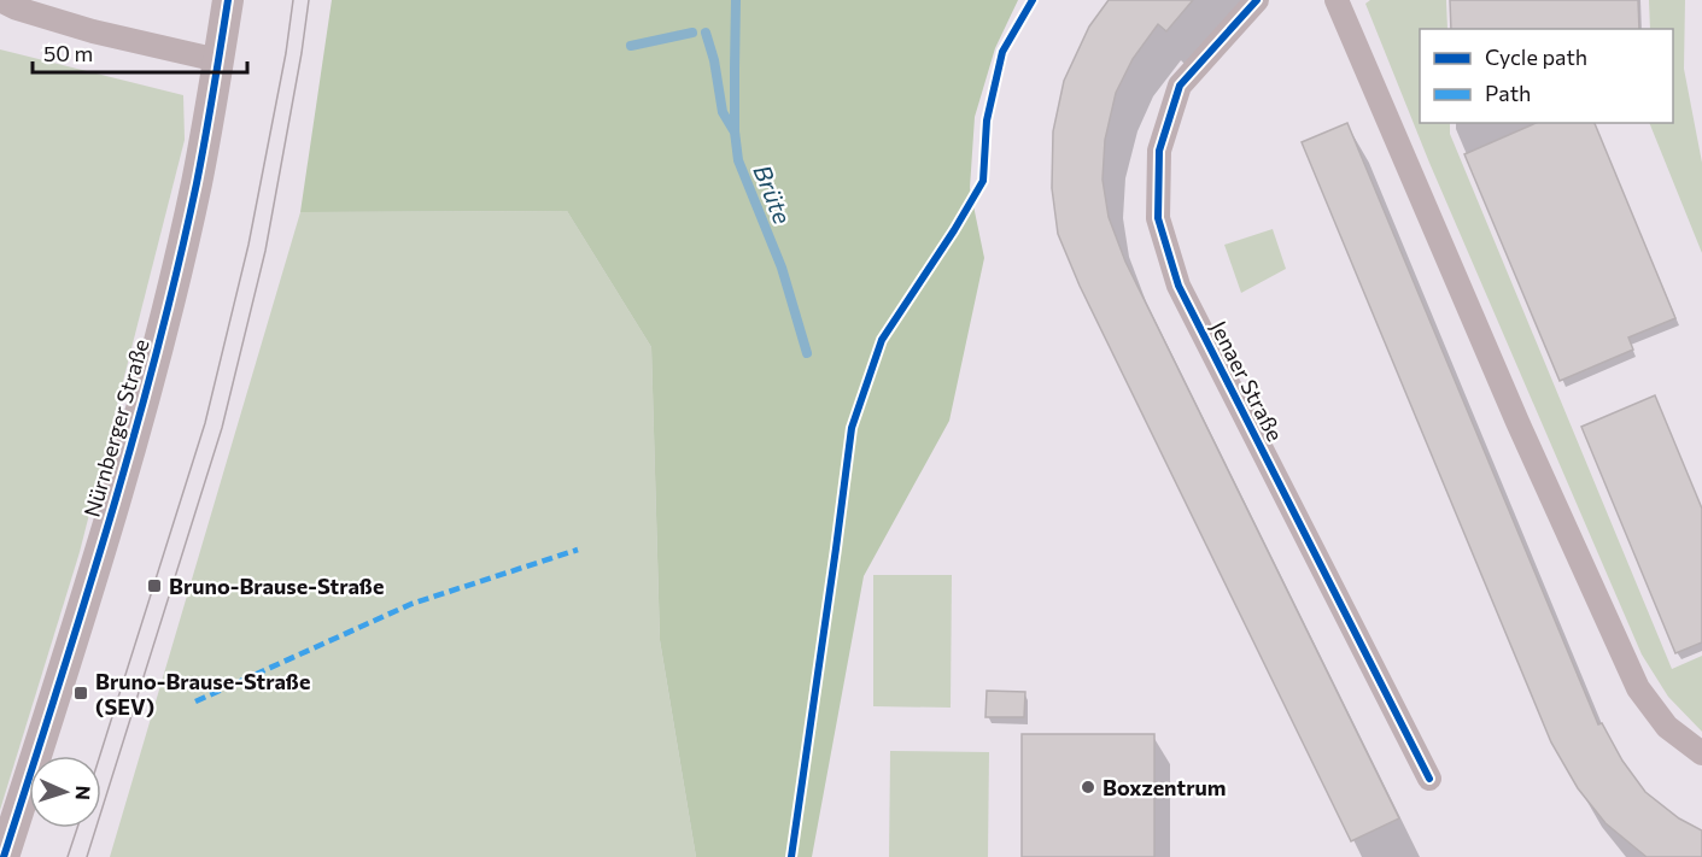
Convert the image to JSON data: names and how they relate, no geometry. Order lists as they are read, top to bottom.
{
  "streets": {
    "street": ["Jenaer Straße", "Nürnberger Straße"]
  },
  "water": ["Brüte"],
  "places": {
    "transit": ["Bruno-Brause-Straße", "Bruno-Brause-Straße (SEV)"],
    "other": ["Boxzentrum"]
  },
  "legend": ["Cycle path", "Path"],
  "scale_bar": "50 m",
  "north": "right"
}
